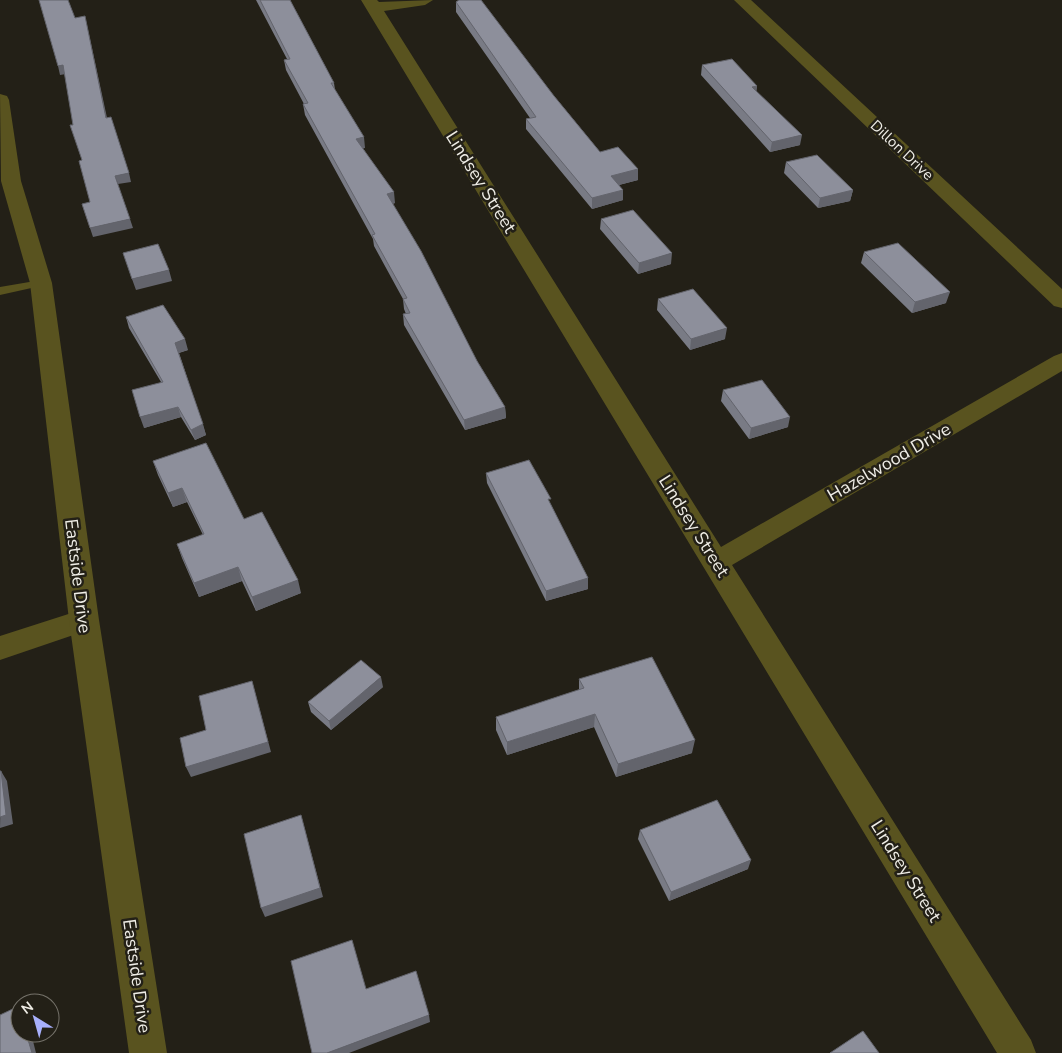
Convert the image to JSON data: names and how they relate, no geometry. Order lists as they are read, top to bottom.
{
  "streets": {
    "street": [
      "Dillon Drive",
      "Lindsey Street",
      "Hazelwood Drive",
      "Eastside Drive"
    ]
  },
  "crossings": [
    ["Lindsey Street", "Hazelwood Drive"]
  ],
  "north": "top left"
}
